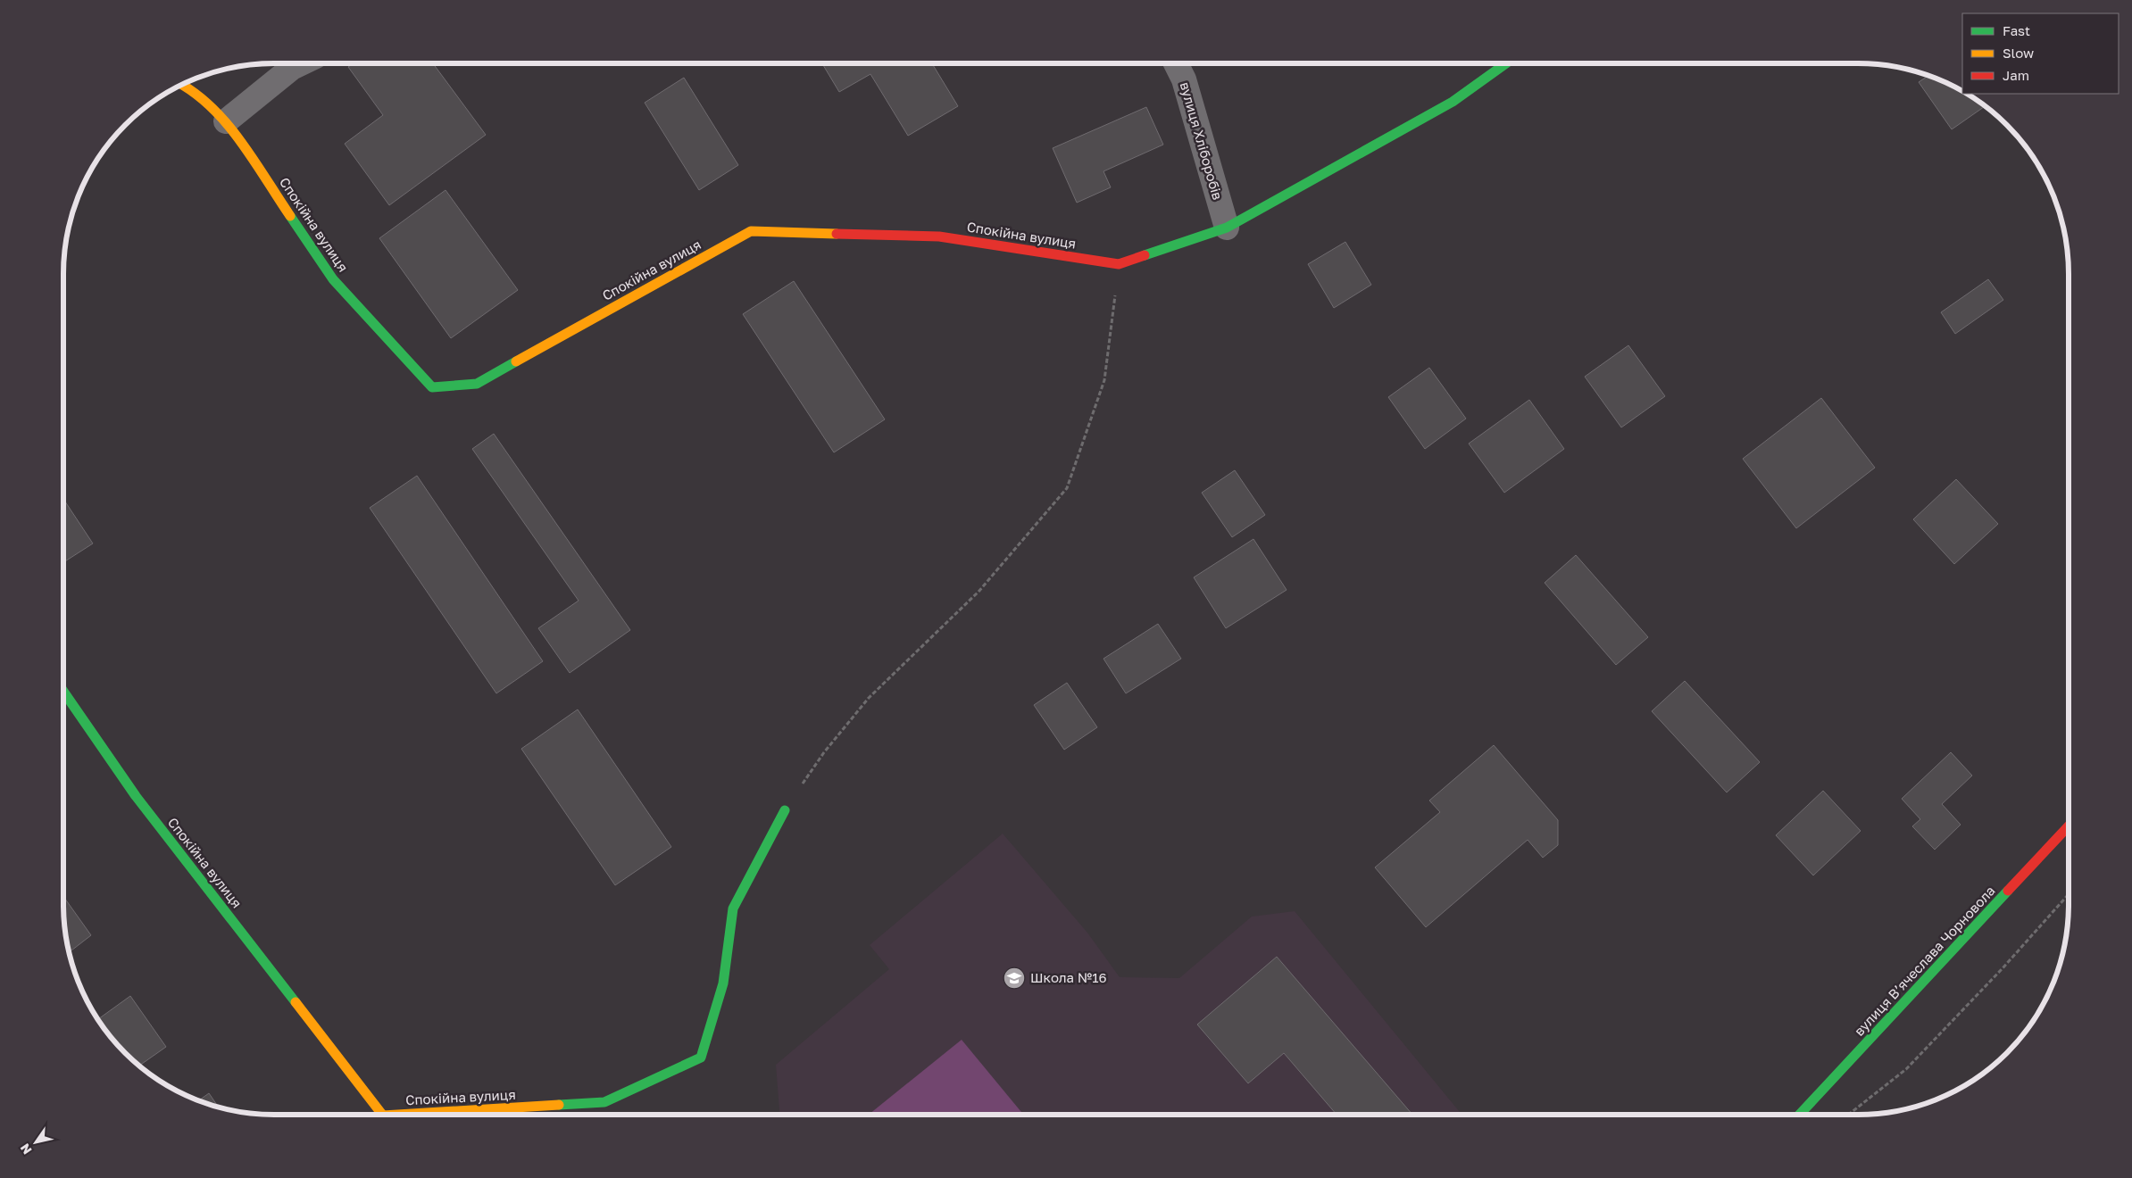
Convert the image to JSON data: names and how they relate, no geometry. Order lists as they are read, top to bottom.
{
  "streets": {
    "street": ["вулиця Хліборобів", "Спокійна вулиця", "вулиця Вʼячеслава Чорновола"]
  },
  "crossings": [
    ["вулиця Хліборобів", "Спокійна вулиця"]
  ],
  "places": {
    "school or university": ["Школа №16"]
  },
  "legend": ["Fast", "Slow", "Jam"],
  "north": "bottom left"
}
